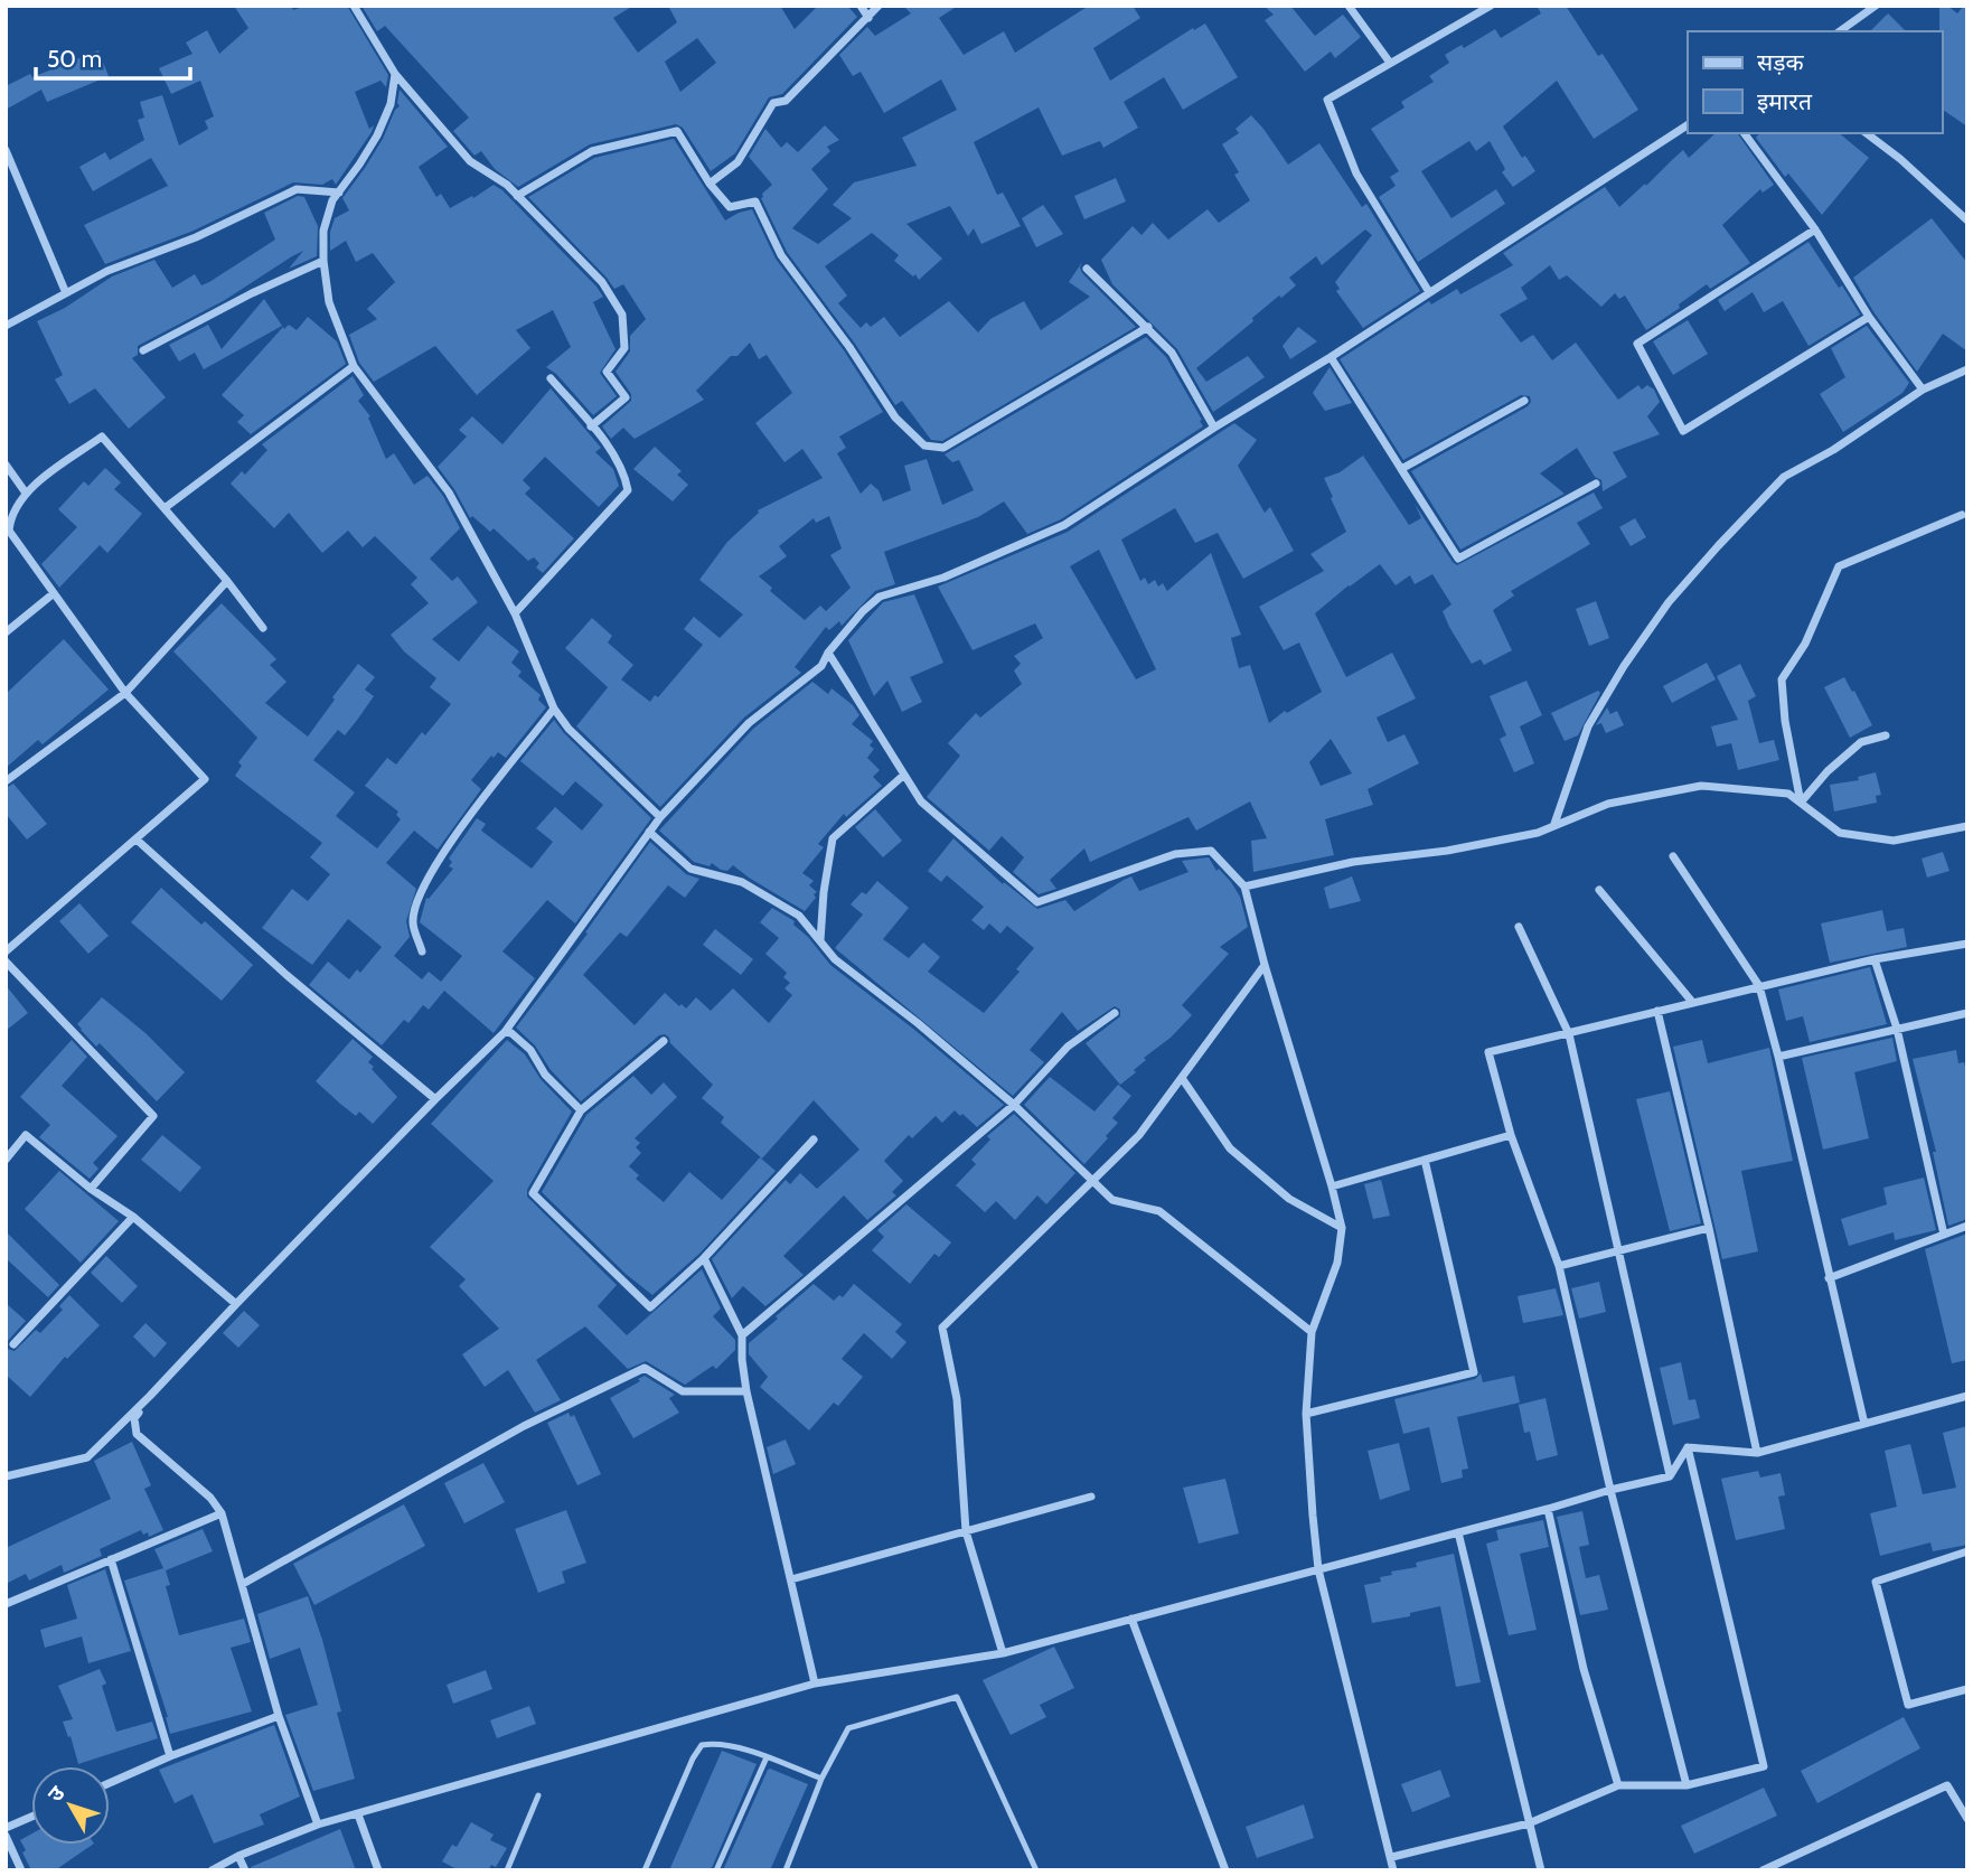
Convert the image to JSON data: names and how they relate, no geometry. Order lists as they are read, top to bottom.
{
  "legend": ["सड़क", "इमारत"],
  "scale_bar": "50 m",
  "north": "top left"
}
